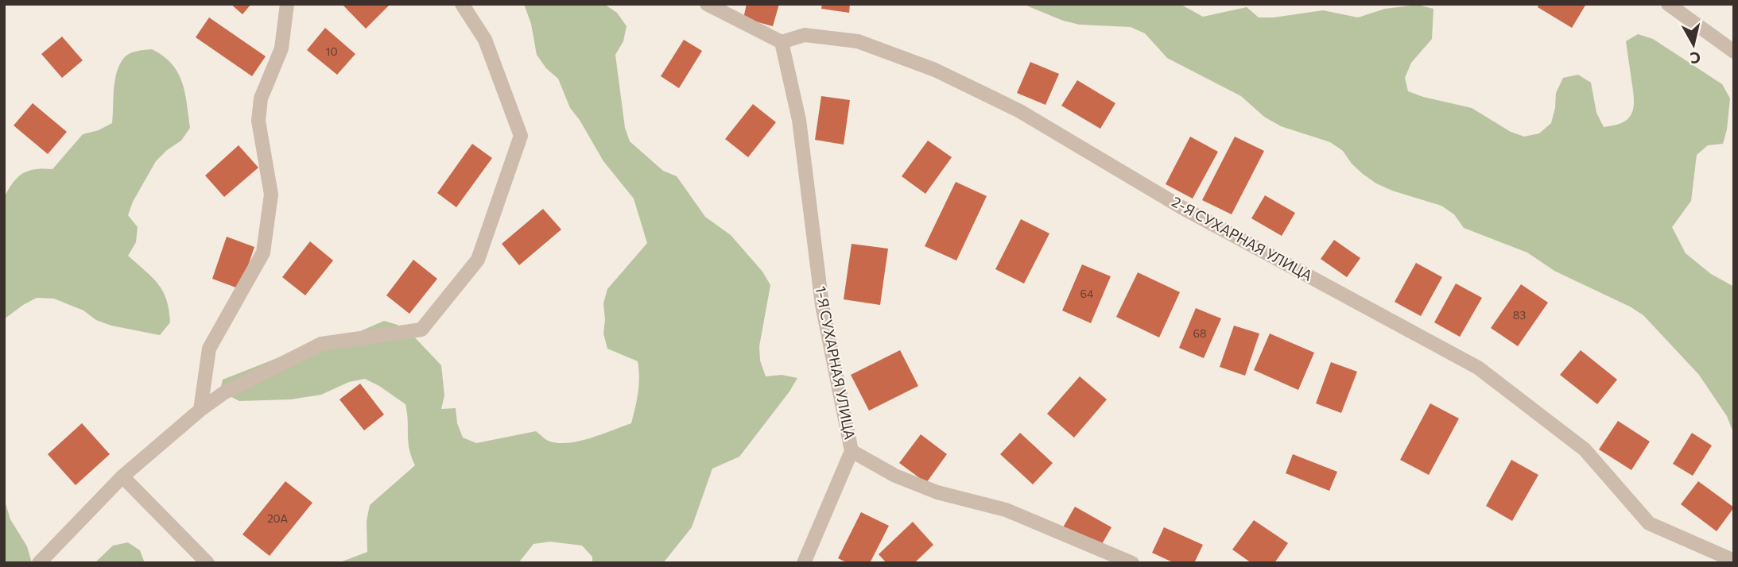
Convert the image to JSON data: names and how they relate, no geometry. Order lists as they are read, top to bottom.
{
  "streets": {
    "street": ["2-Я СУХАРНАЯ УЛИЦА", "1-Я СУХАРНАЯ УЛИЦА"]
  },
  "crossings": [
    ["2-Я СУХАРНАЯ УЛИЦА", "1-Я СУХАРНАЯ УЛИЦА"]
  ],
  "house_numbers": [
    "10",
    "64",
    "83",
    "68",
    "20А"
  ],
  "north": "bottom"
}
